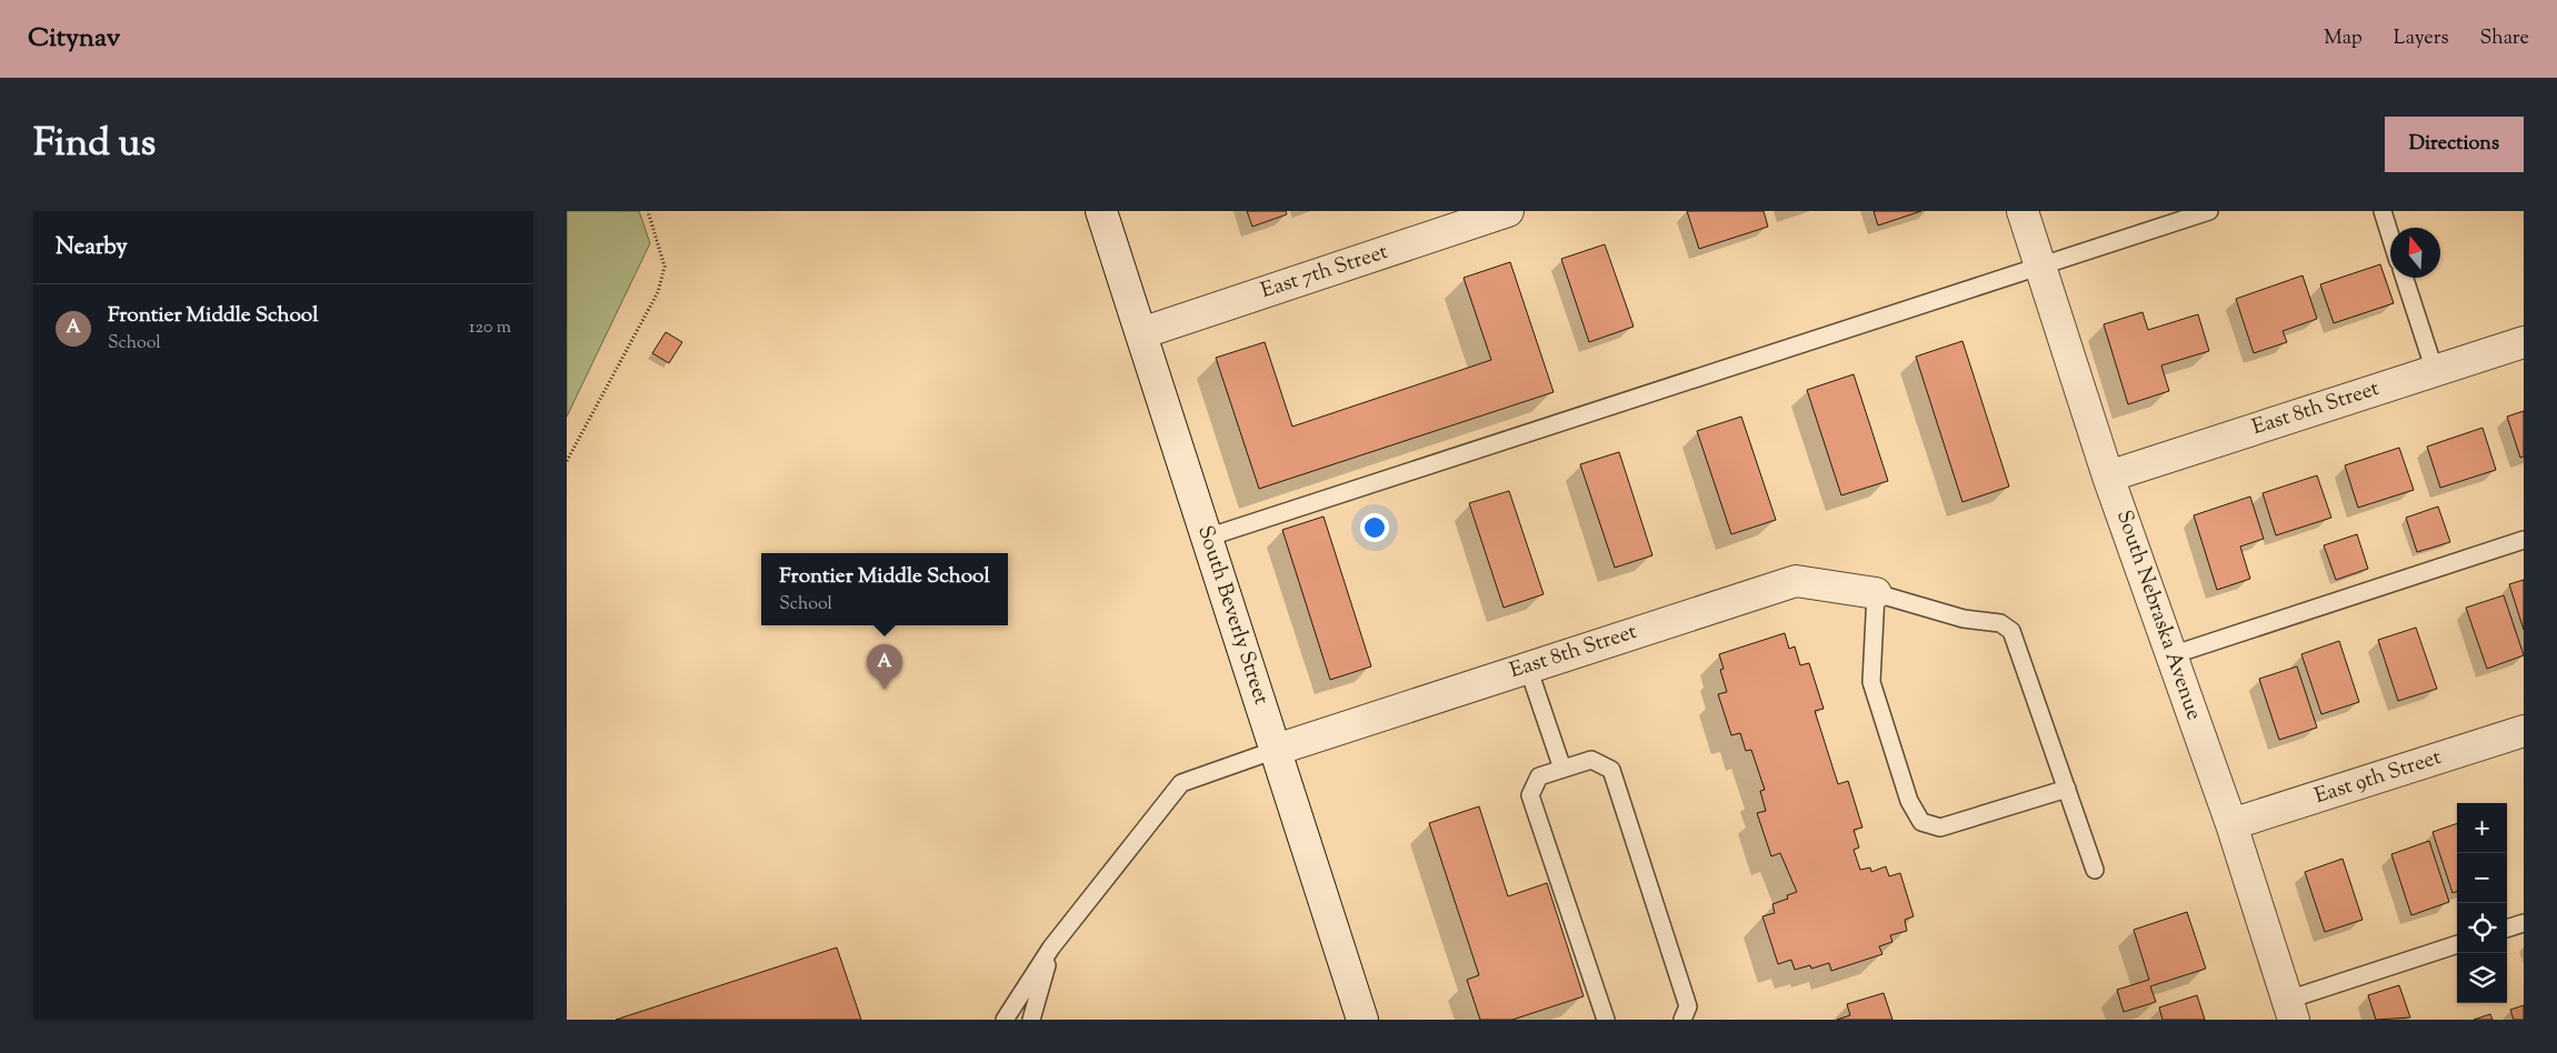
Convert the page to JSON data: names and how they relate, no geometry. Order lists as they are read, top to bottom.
{
  "streets": {
    "street": [
      "East 7th Street",
      "East 8th Street",
      "South Beverly Street",
      "South Nebraska Avenue",
      "East 9th Street"
    ]
  },
  "crossings": [
    ["East 7th Street", "South Beverly Street"],
    ["East 8th Street", "South Beverly Street"],
    ["East 8th Street", "South Nebraska Avenue"],
    ["South Nebraska Avenue", "East 9th Street"]
  ],
  "north": "top",
  "page": {
    "header": "Citynav",
    "nav": ["Map", "Layers", "Share"],
    "title": "Find us",
    "buttons": "Directions",
    "heading": "Nearby",
    "list": [
      {
        "mark": "A",
        "name": "Frontier Middle School",
        "note": "School",
        "value": "120 m"
      }
    ],
    "popup": ["Frontier Middle School", "School"],
    "pins": "A",
    "map_buttons": ["+", "−"]
  }
}
